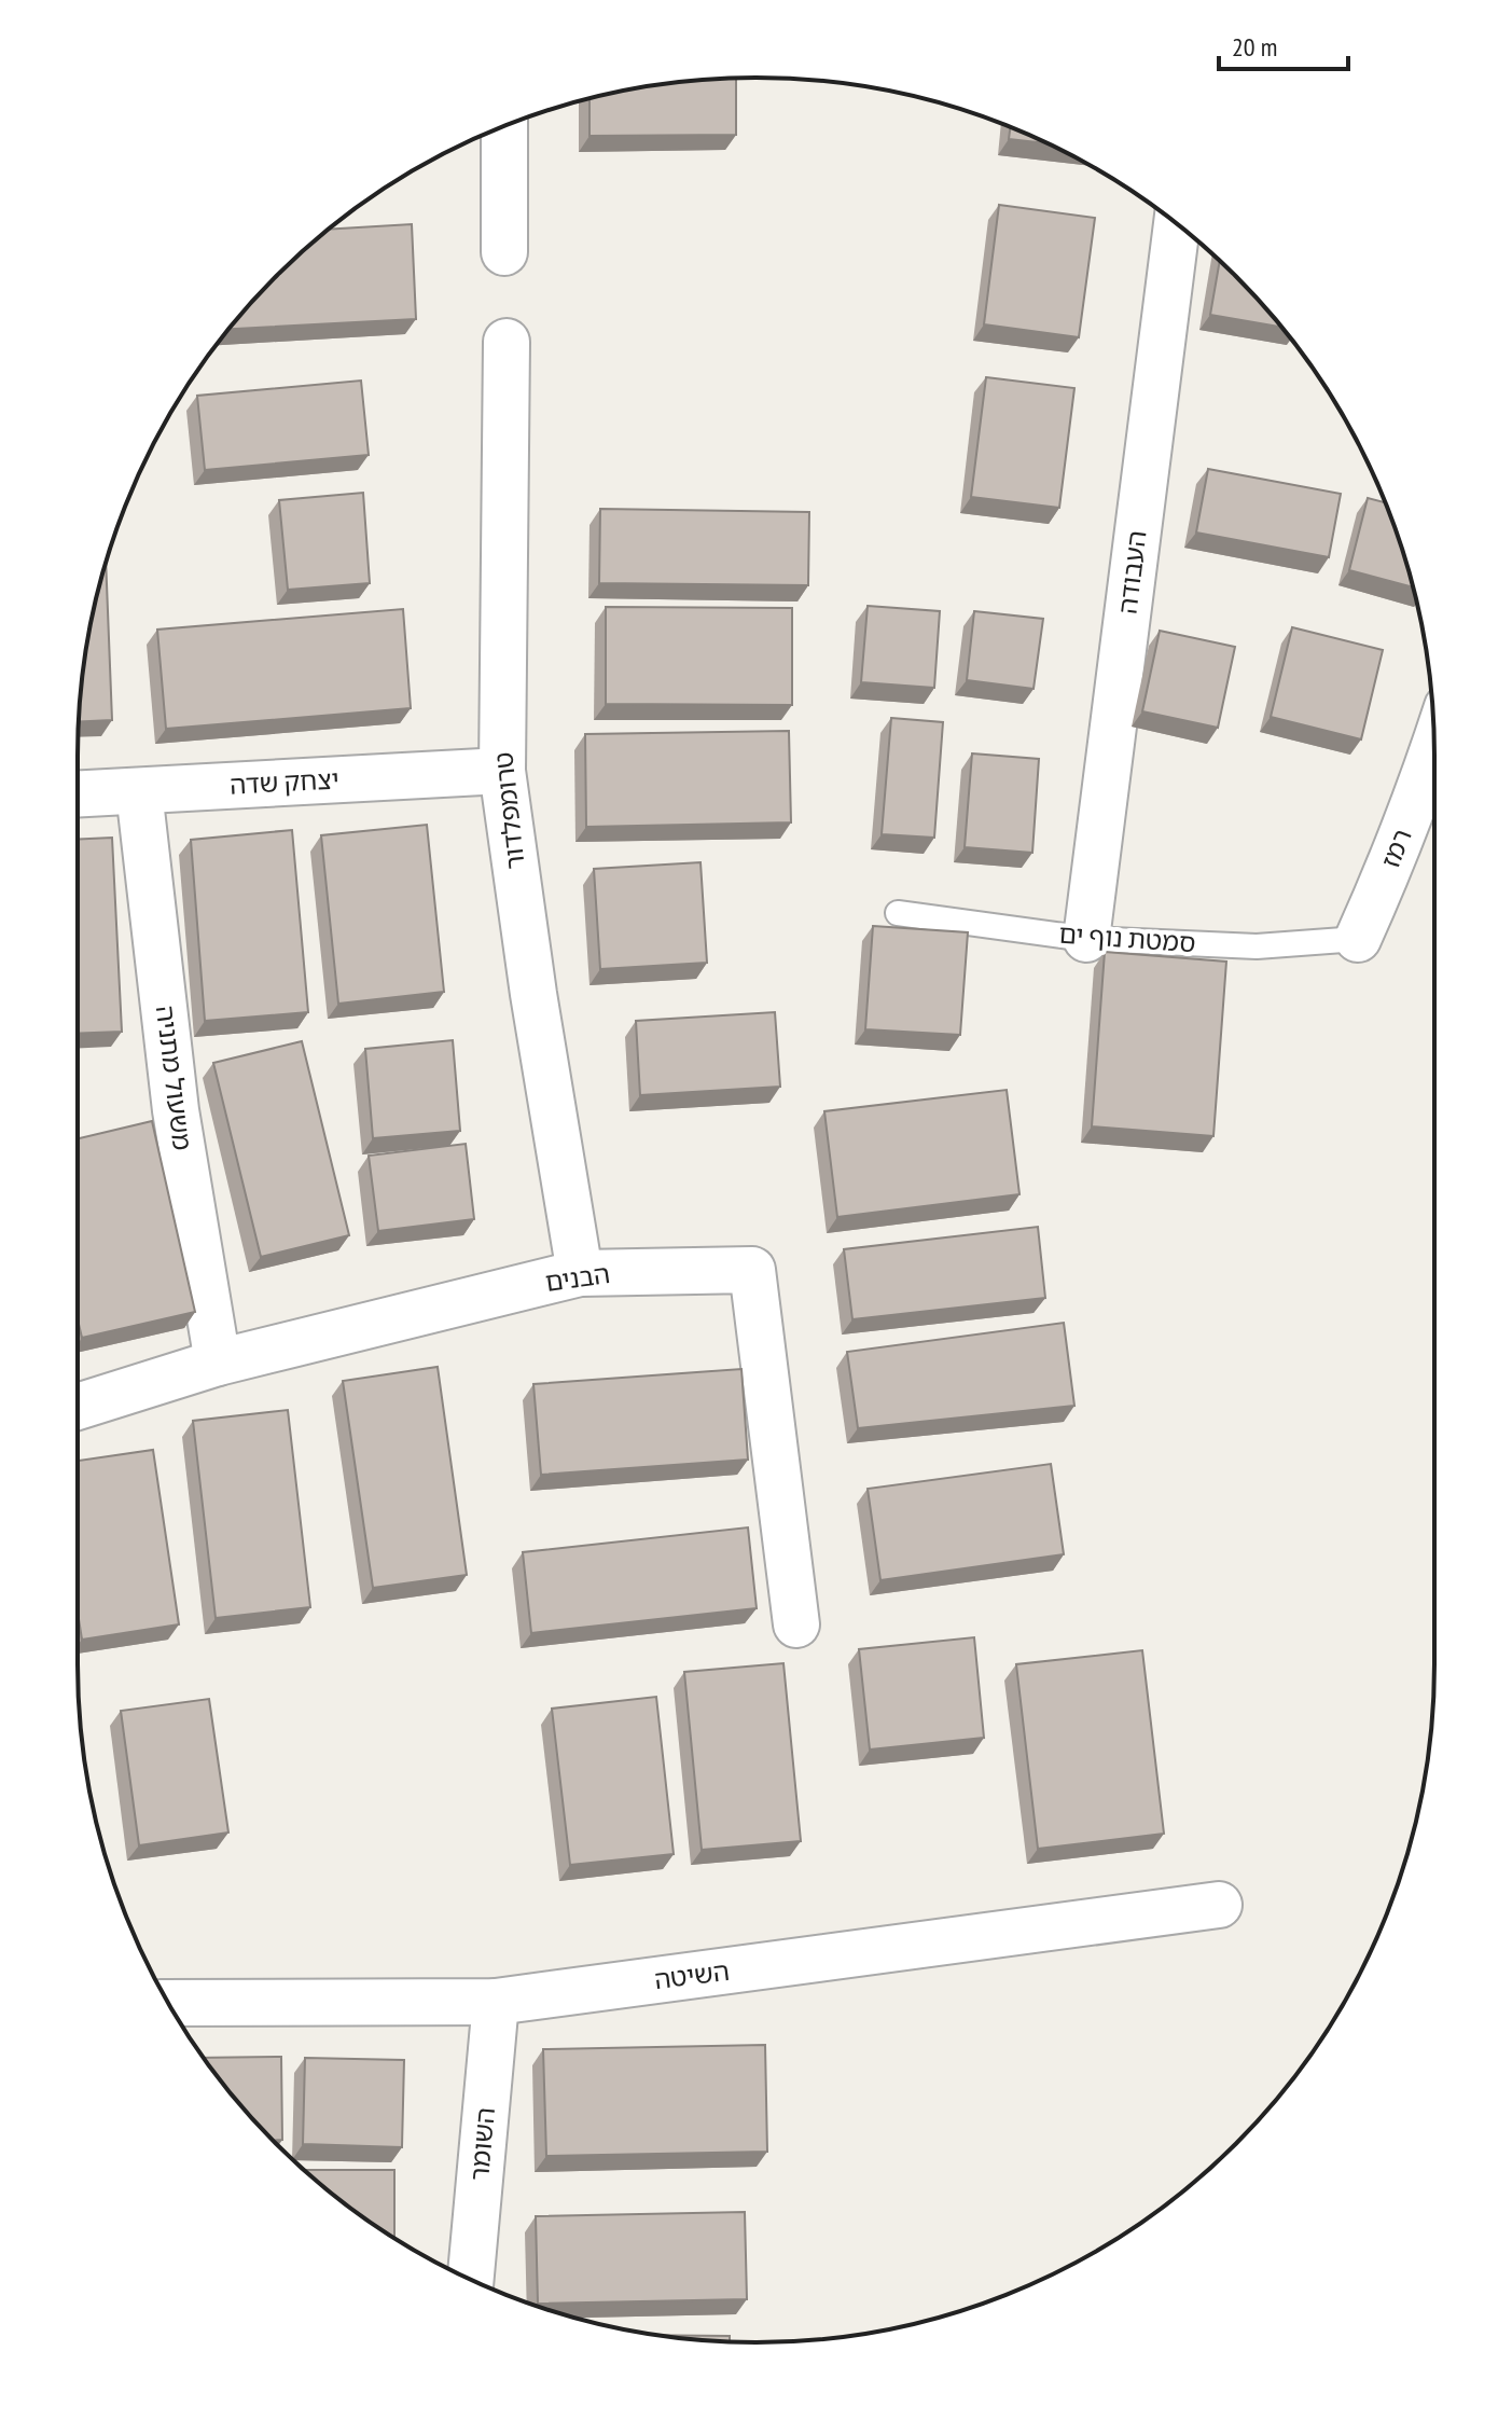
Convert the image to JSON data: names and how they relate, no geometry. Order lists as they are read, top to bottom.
{
  "streets": {
    "street": [
      "העבודה",
      "יצחק שדה",
      "טרומפלדור",
      "רמז",
      "משעול מתניה",
      "הבנים",
      "השיטה",
      "השומר"
    ],
    "lane": ["סמטת נוף ים"]
  },
  "crossings": [
    ["העבודה", "סמטת נוף ים"],
    ["יצחק שדה", "טרומפלדור"],
    ["יצחק שדה", "משעול מתניה"],
    ["טרומפלדור", "הבנים"],
    ["רמז", "סמטת נוף ים"],
    ["משעול מתניה", "הבנים"],
    ["השיטה", "השומר"]
  ],
  "scale_bar": "20 m"
}
